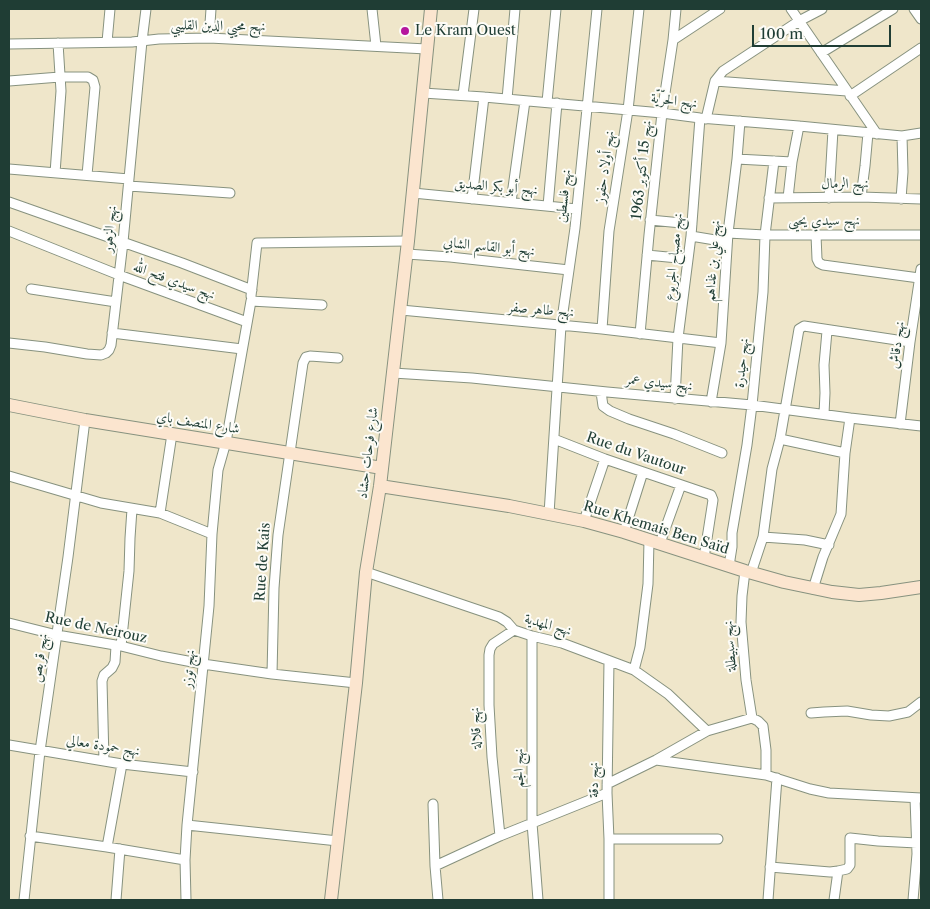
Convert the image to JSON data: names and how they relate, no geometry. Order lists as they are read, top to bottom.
{
  "streets": {
    "street": [
      "نهج محيي الدين القليبي",
      "نهج الحرّيّة",
      "نهج أولاد حفوز",
      "نهج 15 أكتوبر 1963",
      "نهج الرمال",
      "نهج أبو بكر الصديق",
      "نهج فلسطين",
      "نهج سيدي يحيى",
      "نهج الزهور",
      "نهج أبو القاسم الشابي",
      "نهج مصباح الجربوع",
      "نهج علي بن غذاهم",
      "نهج سيدي فتح الله",
      "نهج طاهر صفر",
      "نهج دقاش",
      "نهج حيدرة",
      "نهج سيدي عمر",
      "شارع المنصف باي",
      "شارع فرحات حشاد",
      "Rue du Vautour",
      "Rue Khemais Ben Saïd",
      "Rue de Kais",
      "نهج المهدية",
      "Rue de Neirouz",
      "نهج سبيطلة",
      "نهج قربص",
      "نهج توزر",
      "نهج قلالة",
      "نهج حمودة معالي",
      "نهج الجم",
      "نهج دقة"
    ]
  },
  "crossings": [
    ["نهج محيي الدين القليبي", "نهج الزهور"],
    ["نهج محيي الدين القليبي", "شارع فرحات حشاد"],
    ["نهج الحرّيّة", "نهج أولاد حفوز"],
    ["نهج الحرّيّة", "نهج 15 أكتوبر 1963"],
    ["نهج الحرّيّة", "نهج فلسطين"],
    ["نهج الحرّيّة", "نهج مصباح الجربوع"],
    ["نهج الحرّيّة", "نهج علي بن غذاهم"],
    ["نهج الحرّيّة", "شارع فرحات حشاد"],
    ["نهج أولاد حفوز", "نهج طاهر صفر"],
    ["نهج 15 أكتوبر 1963", "نهج طاهر صفر"],
    ["نهج الرمال", "نهج حيدرة"],
    ["نهج أبو بكر الصديق", "نهج فلسطين"],
    ["نهج أبو بكر الصديق", "شارع فرحات حشاد"],
    ["نهج فلسطين", "نهج أبو القاسم الشابي"],
    ["نهج فلسطين", "نهج طاهر صفر"],
    ["نهج فلسطين", "نهج سيدي عمر"],
    ["نهج فلسطين", "Rue du Vautour"],
    ["نهج فلسطين", "Rue Khemais Ben Saïd"],
    ["نهج سيدي يحيى", "نهج مصباح الجربوع"],
    ["نهج سيدي يحيى", "نهج علي بن غذاهم"],
    ["نهج سيدي يحيى", "نهج حيدرة"],
    ["نهج الزهور", "نهج سيدي فتح الله"],
    ["نهج أبو القاسم الشابي", "شارع فرحات حشاد"],
    ["نهج مصباح الجربوع", "نهج طاهر صفر"],
    ["نهج مصباح الجربوع", "نهج سيدي عمر"],
    ["نهج علي بن غذاهم", "نهج طاهر صفر"],
    ["نهج علي بن غذاهم", "نهج سيدي عمر"],
    ["نهج سيدي فتح الله", "نهج توزر"],
    ["نهج طاهر صفر", "شارع فرحات حشاد"],
    ["نهج دقاش", "نهج سيدي عمر"],
    ["نهج حيدرة", "نهج سيدي عمر"],
    ["نهج حيدرة", "Rue Khemais Ben Saïd"],
    ["نهج سيدي عمر", "شارع فرحات حشاد"],
    ["نهج سيدي عمر", "نهج سبيطلة"],
    ["شارع المنصف باي", "شارع فرحات حشاد"],
    ["شارع المنصف باي", "Rue de Kais"],
    ["شارع المنصف باي", "نهج قربص"],
    ["شارع المنصف باي", "نهج توزر"],
    ["شارع فرحات حشاد", "Rue Khemais Ben Saïd"],
    ["شارع فرحات حشاد", "نهج المهدية"],
    ["شارع فرحات حشاد", "Rue de Neirouz"],
    ["شارع فرحات حشاد", "نهج توزر"],
    ["Rue du Vautour", "Rue Khemais Ben Saïd"],
    ["Rue Khemais Ben Saïd", "نهج سبيطلة"],
    ["Rue de Kais", "Rue de Neirouz"],
    ["نهج المهدية", "نهج قلالة"],
    ["نهج المهدية", "نهج الجم"],
    ["نهج المهدية", "نهج دقة"],
    ["Rue de Neirouz", "نهج قربص"],
    ["Rue de Neirouz", "نهج توزر"],
    ["نهج قربص", "نهج حمودة معالي"],
    ["نهج توزر", "نهج حمودة معالي"]
  ],
  "places": ["Le Kram Ouest"],
  "scale_bar": "100 m"
}
